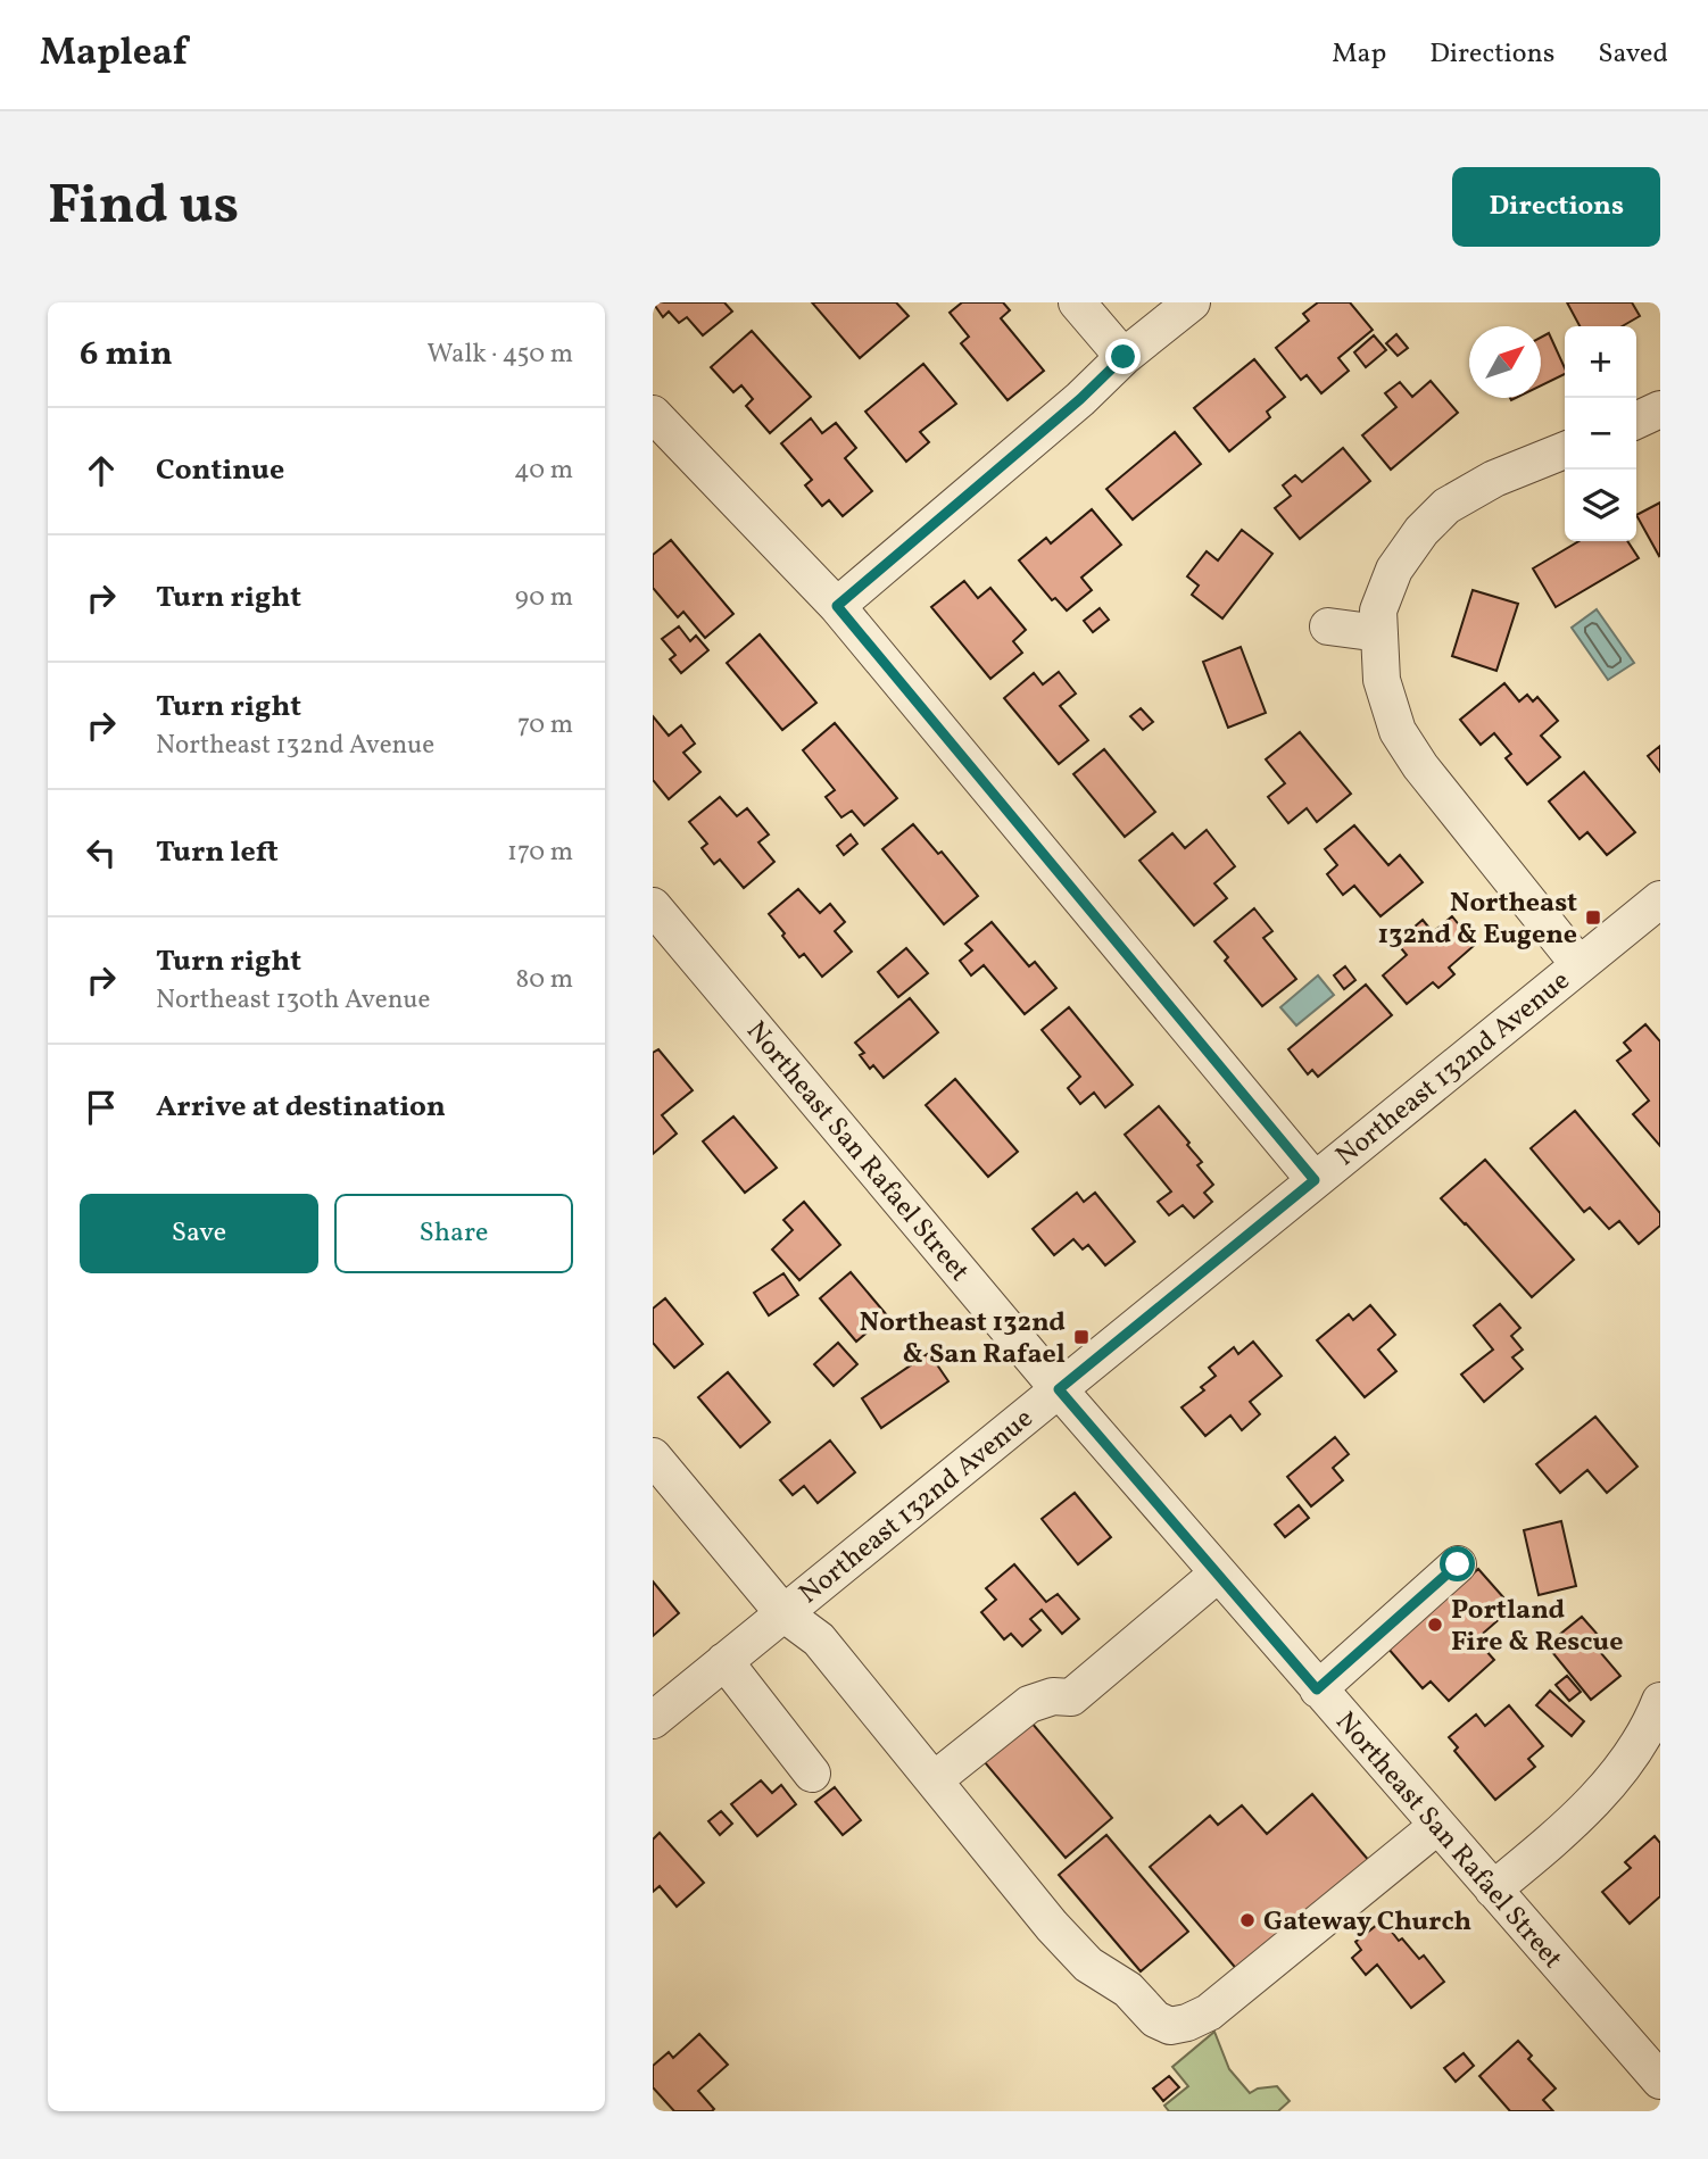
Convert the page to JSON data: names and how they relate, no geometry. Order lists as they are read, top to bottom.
{
  "streets": {
    "street": ["Northeast 132nd Avenue", "Northeast San Rafael Street"]
  },
  "crossings": [
    ["Northeast 132nd Avenue", "Northeast San Rafael Street"]
  ],
  "places": {
    "transit": ["Northeast 132nd & Eugene", "Northeast 132nd & San Rafael"],
    "other": ["Portland Fire & Rescue", "Gateway Church"]
  },
  "north": "top right",
  "page": {
    "header": "Mapleaf",
    "nav": ["Map", "Directions", "Saved"],
    "buttons": [
      "Directions",
      ["Save", "Share"]
    ],
    "title": "Find us",
    "heading": ["6 min", "Walk · 450 m"],
    "map_buttons": ["+", "−"],
    "list": [
      ["Continue", "40 m"],
      ["Turn right", "90 m"],
      ["Turn right", "Northeast 132nd Avenue", "70 m"],
      ["Turn left", "170 m"],
      ["Turn right", "Northeast 130th Avenue", "80 m"],
      "Arrive at destination"
    ]
  }
}
